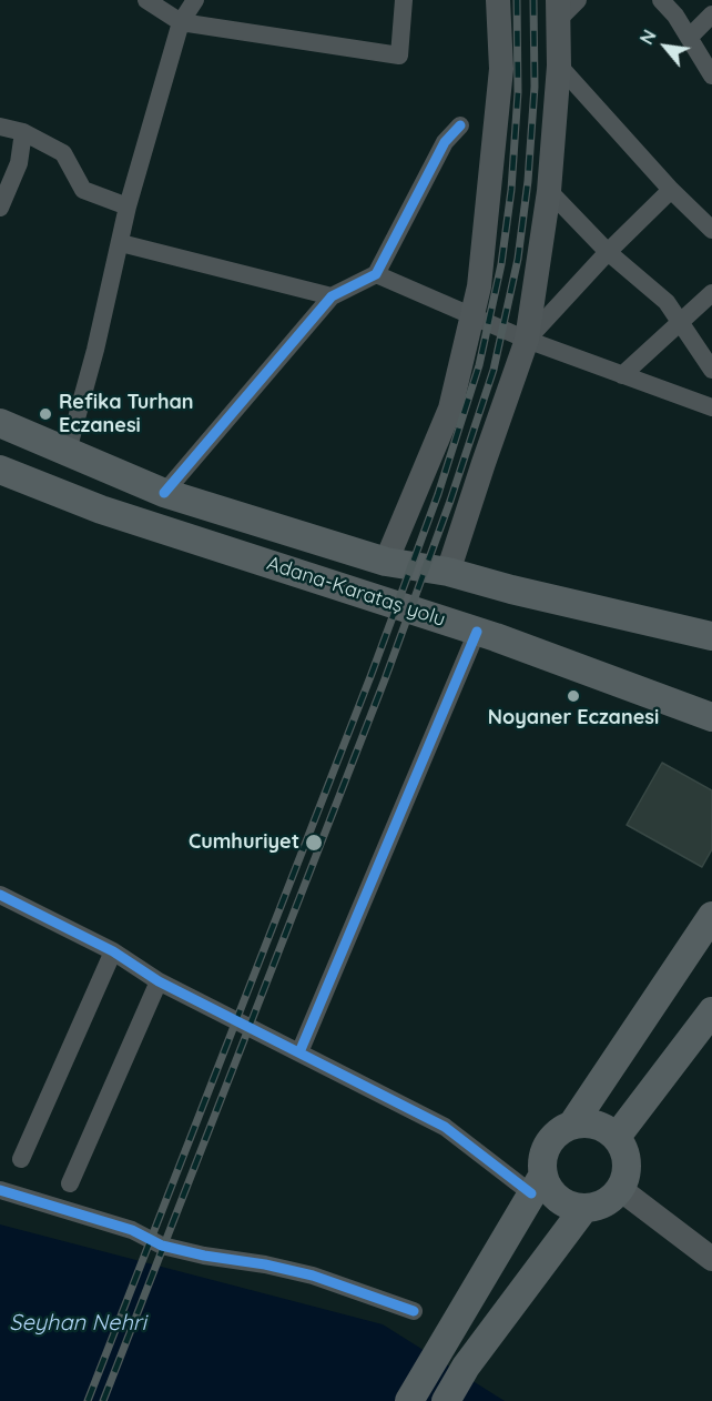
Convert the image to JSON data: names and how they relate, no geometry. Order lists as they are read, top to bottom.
{
  "streets": {
    "main road": ["Adana-Karataş yolu"]
  },
  "water": ["Seyhan Nehri"],
  "places": ["Refika Turhan Eczanesi", "Noyaner Eczanesi", "Cumhuriyet"],
  "north": "top left"
}
